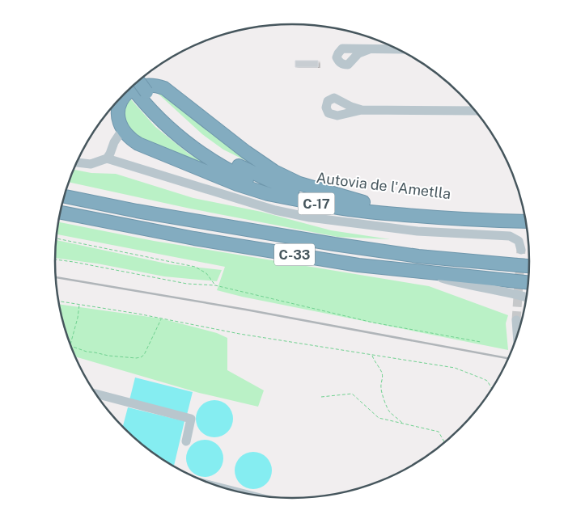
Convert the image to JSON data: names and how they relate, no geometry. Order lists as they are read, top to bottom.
{
  "streets": {
    "highway": ["Autovia de l'Ametlla", "C-17", "C-33"]
  },
  "crossings": [
    ["Autovia de l'Ametlla", "C-17"]
  ]
}
